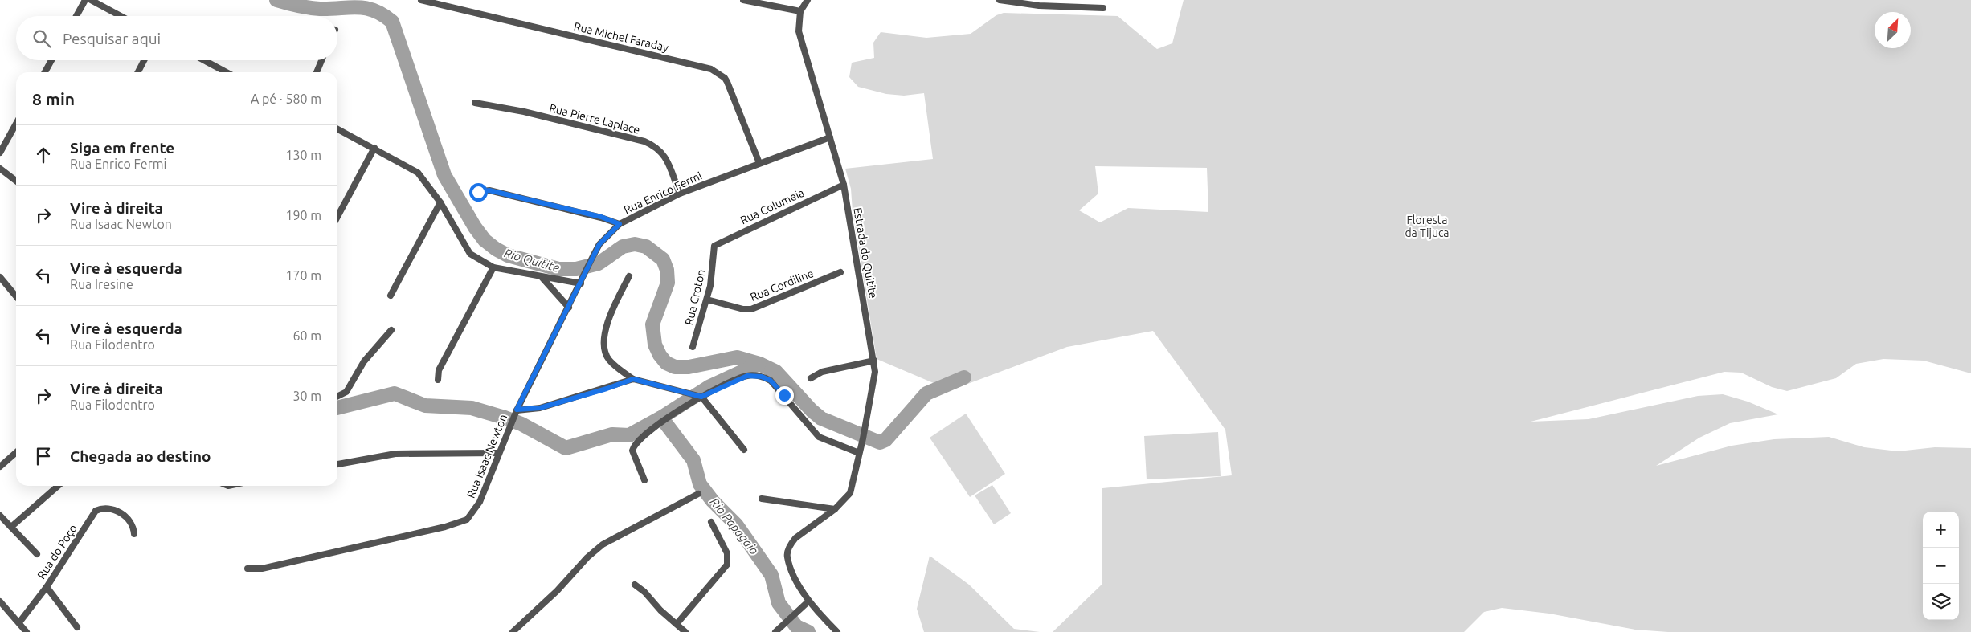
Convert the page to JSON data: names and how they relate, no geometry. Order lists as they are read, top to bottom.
{
  "streets": {
    "street": [
      "Rua Michel Faraday",
      "Rua Pierre Laplace",
      "Rua Enrico Fermi",
      "Rua Columeia",
      "Estrada do Quitite",
      "Rua Cordiline",
      "Rua Croton",
      "Rua Isaac Newton",
      "Rua do Poço"
    ]
  },
  "crossings": [
    ["Rua Michel Faraday", "Rua Enrico Fermi"],
    ["Rua Pierre Laplace", "Rua Enrico Fermi"],
    ["Rua Enrico Fermi", "Estrada do Quitite"],
    ["Rua Enrico Fermi", "Rua Isaac Newton"],
    ["Rua Columeia", "Estrada do Quitite"],
    ["Rua Columeia", "Rua Croton"],
    ["Rua Cordiline", "Rua Croton"]
  ],
  "water": ["Rio Quitite", "Rio Papagaio"],
  "parks": ["Floresta da Tijuca"],
  "north": "top right",
  "page": {
    "search": "Pesquisar aqui",
    "heading": ["8 min", "A pé · 580 m"],
    "list": [
      ["Siga em frente", "Rua Enrico Fermi", "130 m"],
      ["Vire à direita", "Rua Isaac Newton", "190 m"],
      ["Vire à esquerda", "Rua Iresine", "170 m"],
      ["Vire à esquerda", "Rua Filodentro", "60 m"],
      ["Vire à direita", "Rua Filodentro", "30 m"],
      "Chegada ao destino"
    ],
    "map_buttons": ["+", "−"]
  }
}
